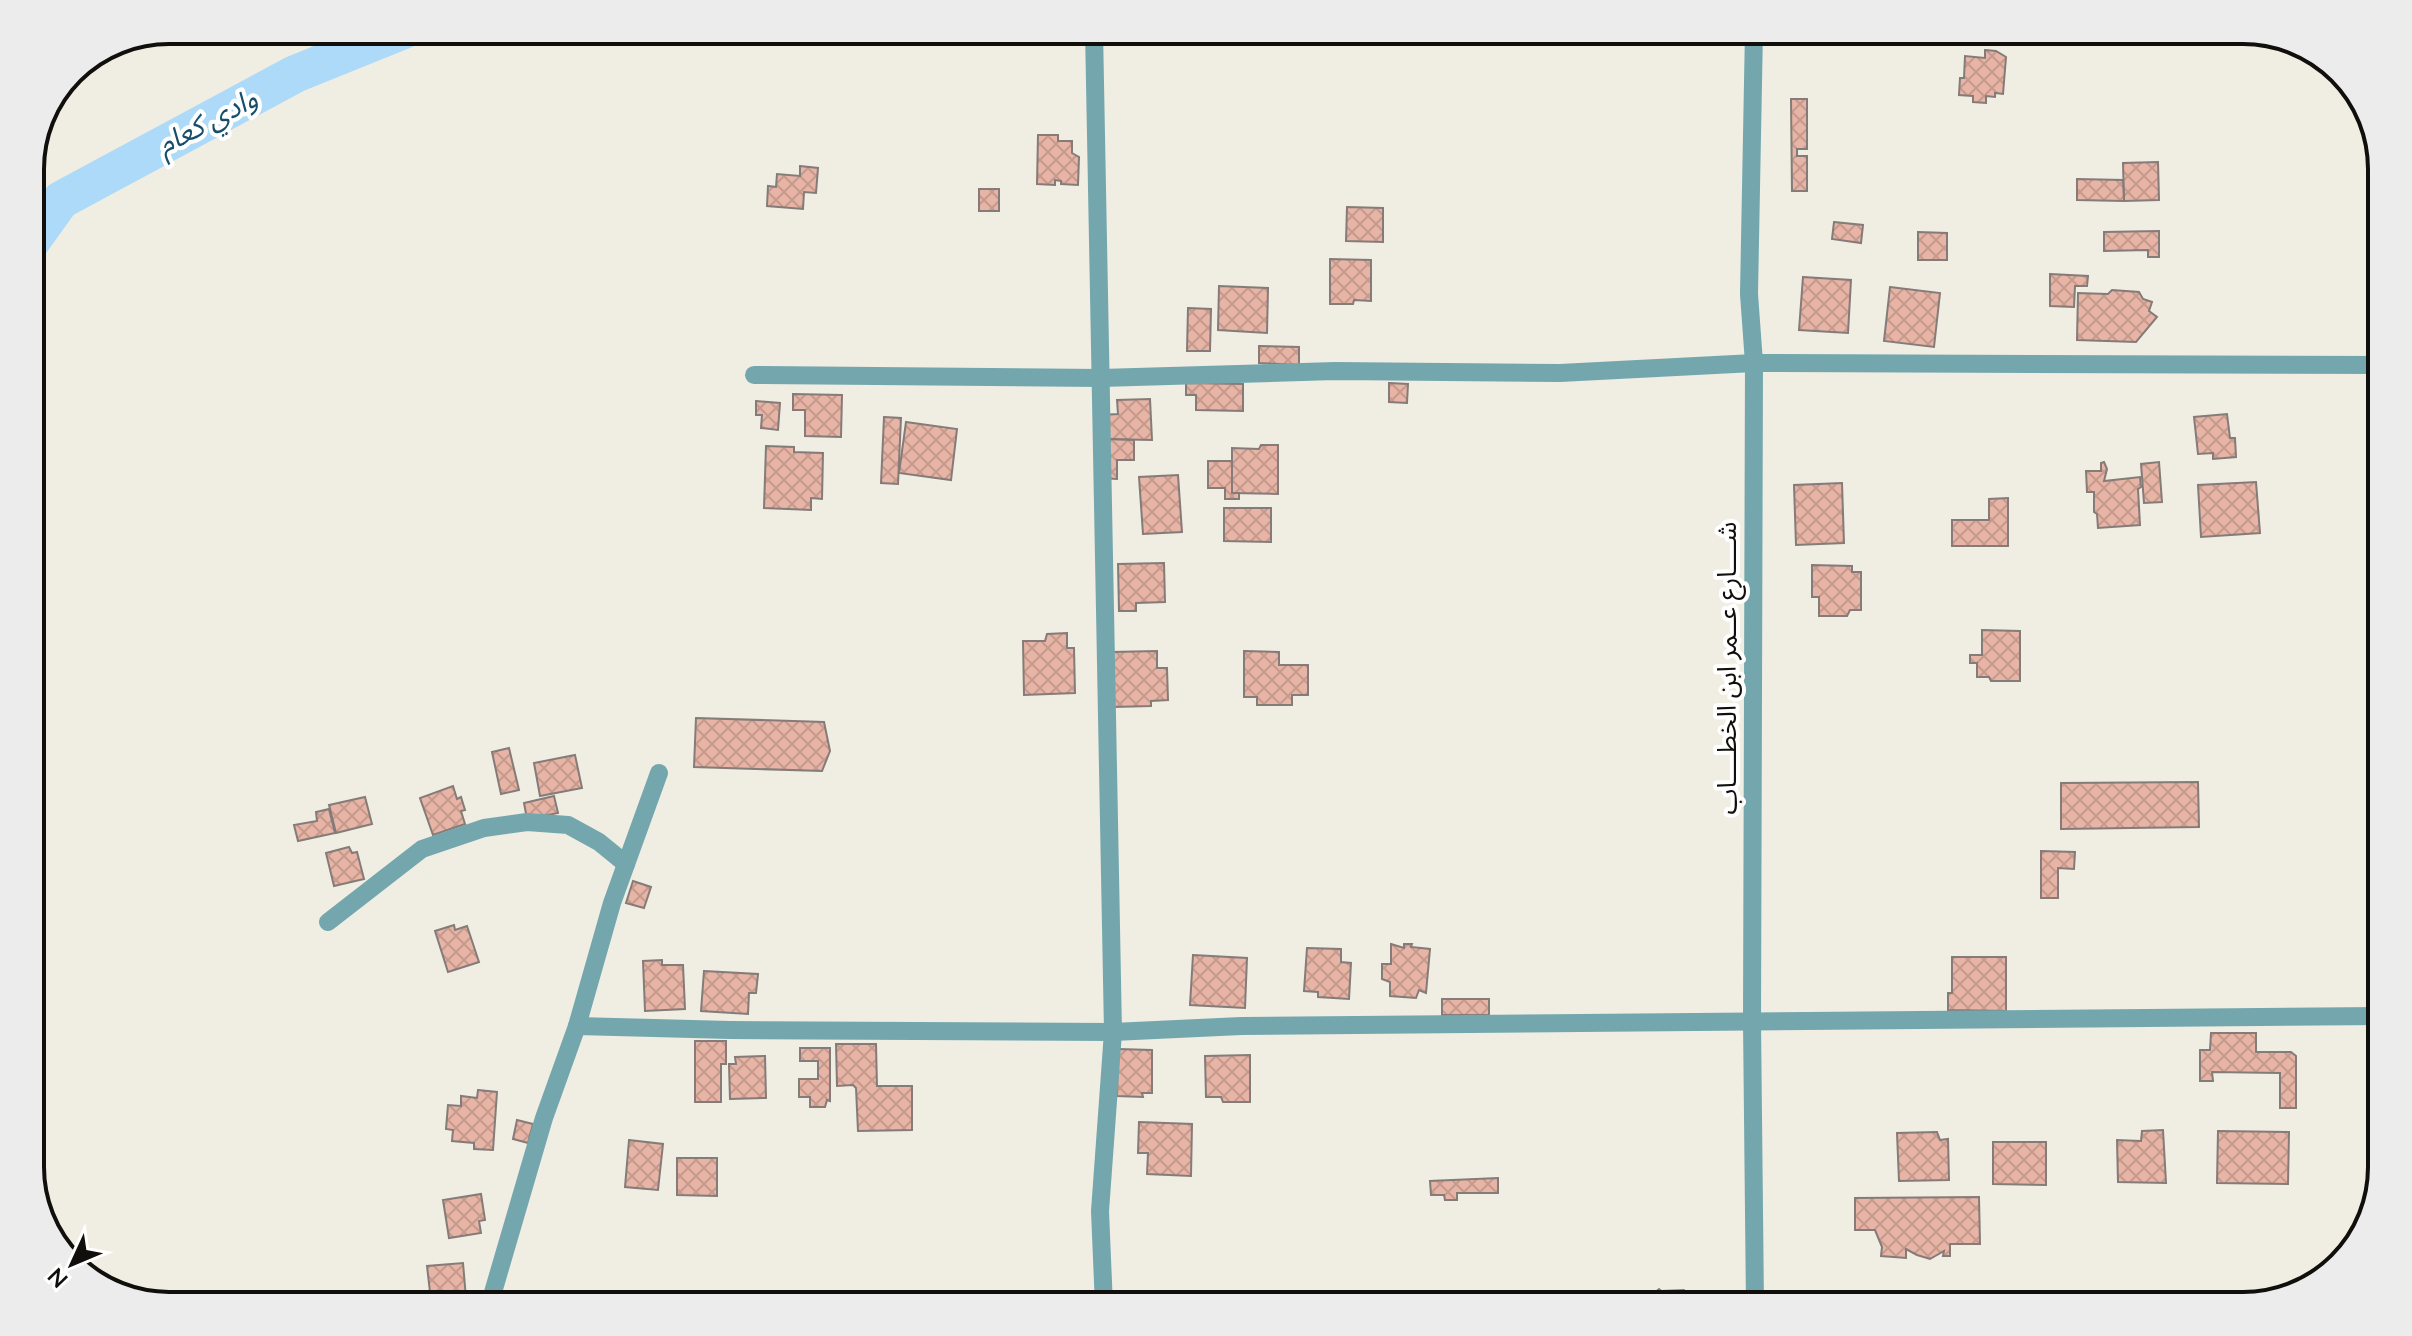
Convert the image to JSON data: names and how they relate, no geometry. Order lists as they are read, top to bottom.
{
  "streets": {
    "street": ["شــــارع عــمر ابن الخطــــاب"]
  },
  "water": ["وادي كعام"],
  "north": "bottom left"
}
